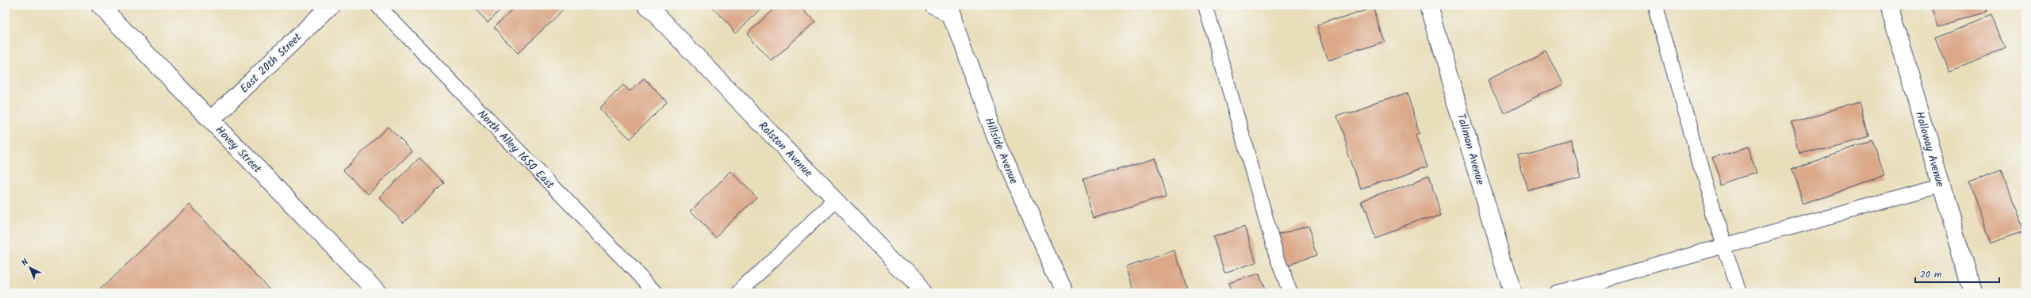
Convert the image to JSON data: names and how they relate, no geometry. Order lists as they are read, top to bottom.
{
  "streets": {
    "street": [
      "East 20th Street",
      "Hovey Street",
      "Ralston Avenue",
      "Tallman Avenue",
      "Holloway Avenue",
      "Hillside Avenue"
    ],
    "lane": ["North Alley 1650 East"]
  },
  "crossings": [
    ["East 20th Street", "Hovey Street"]
  ],
  "scale_bar": "20 m",
  "north": "top left"
}
